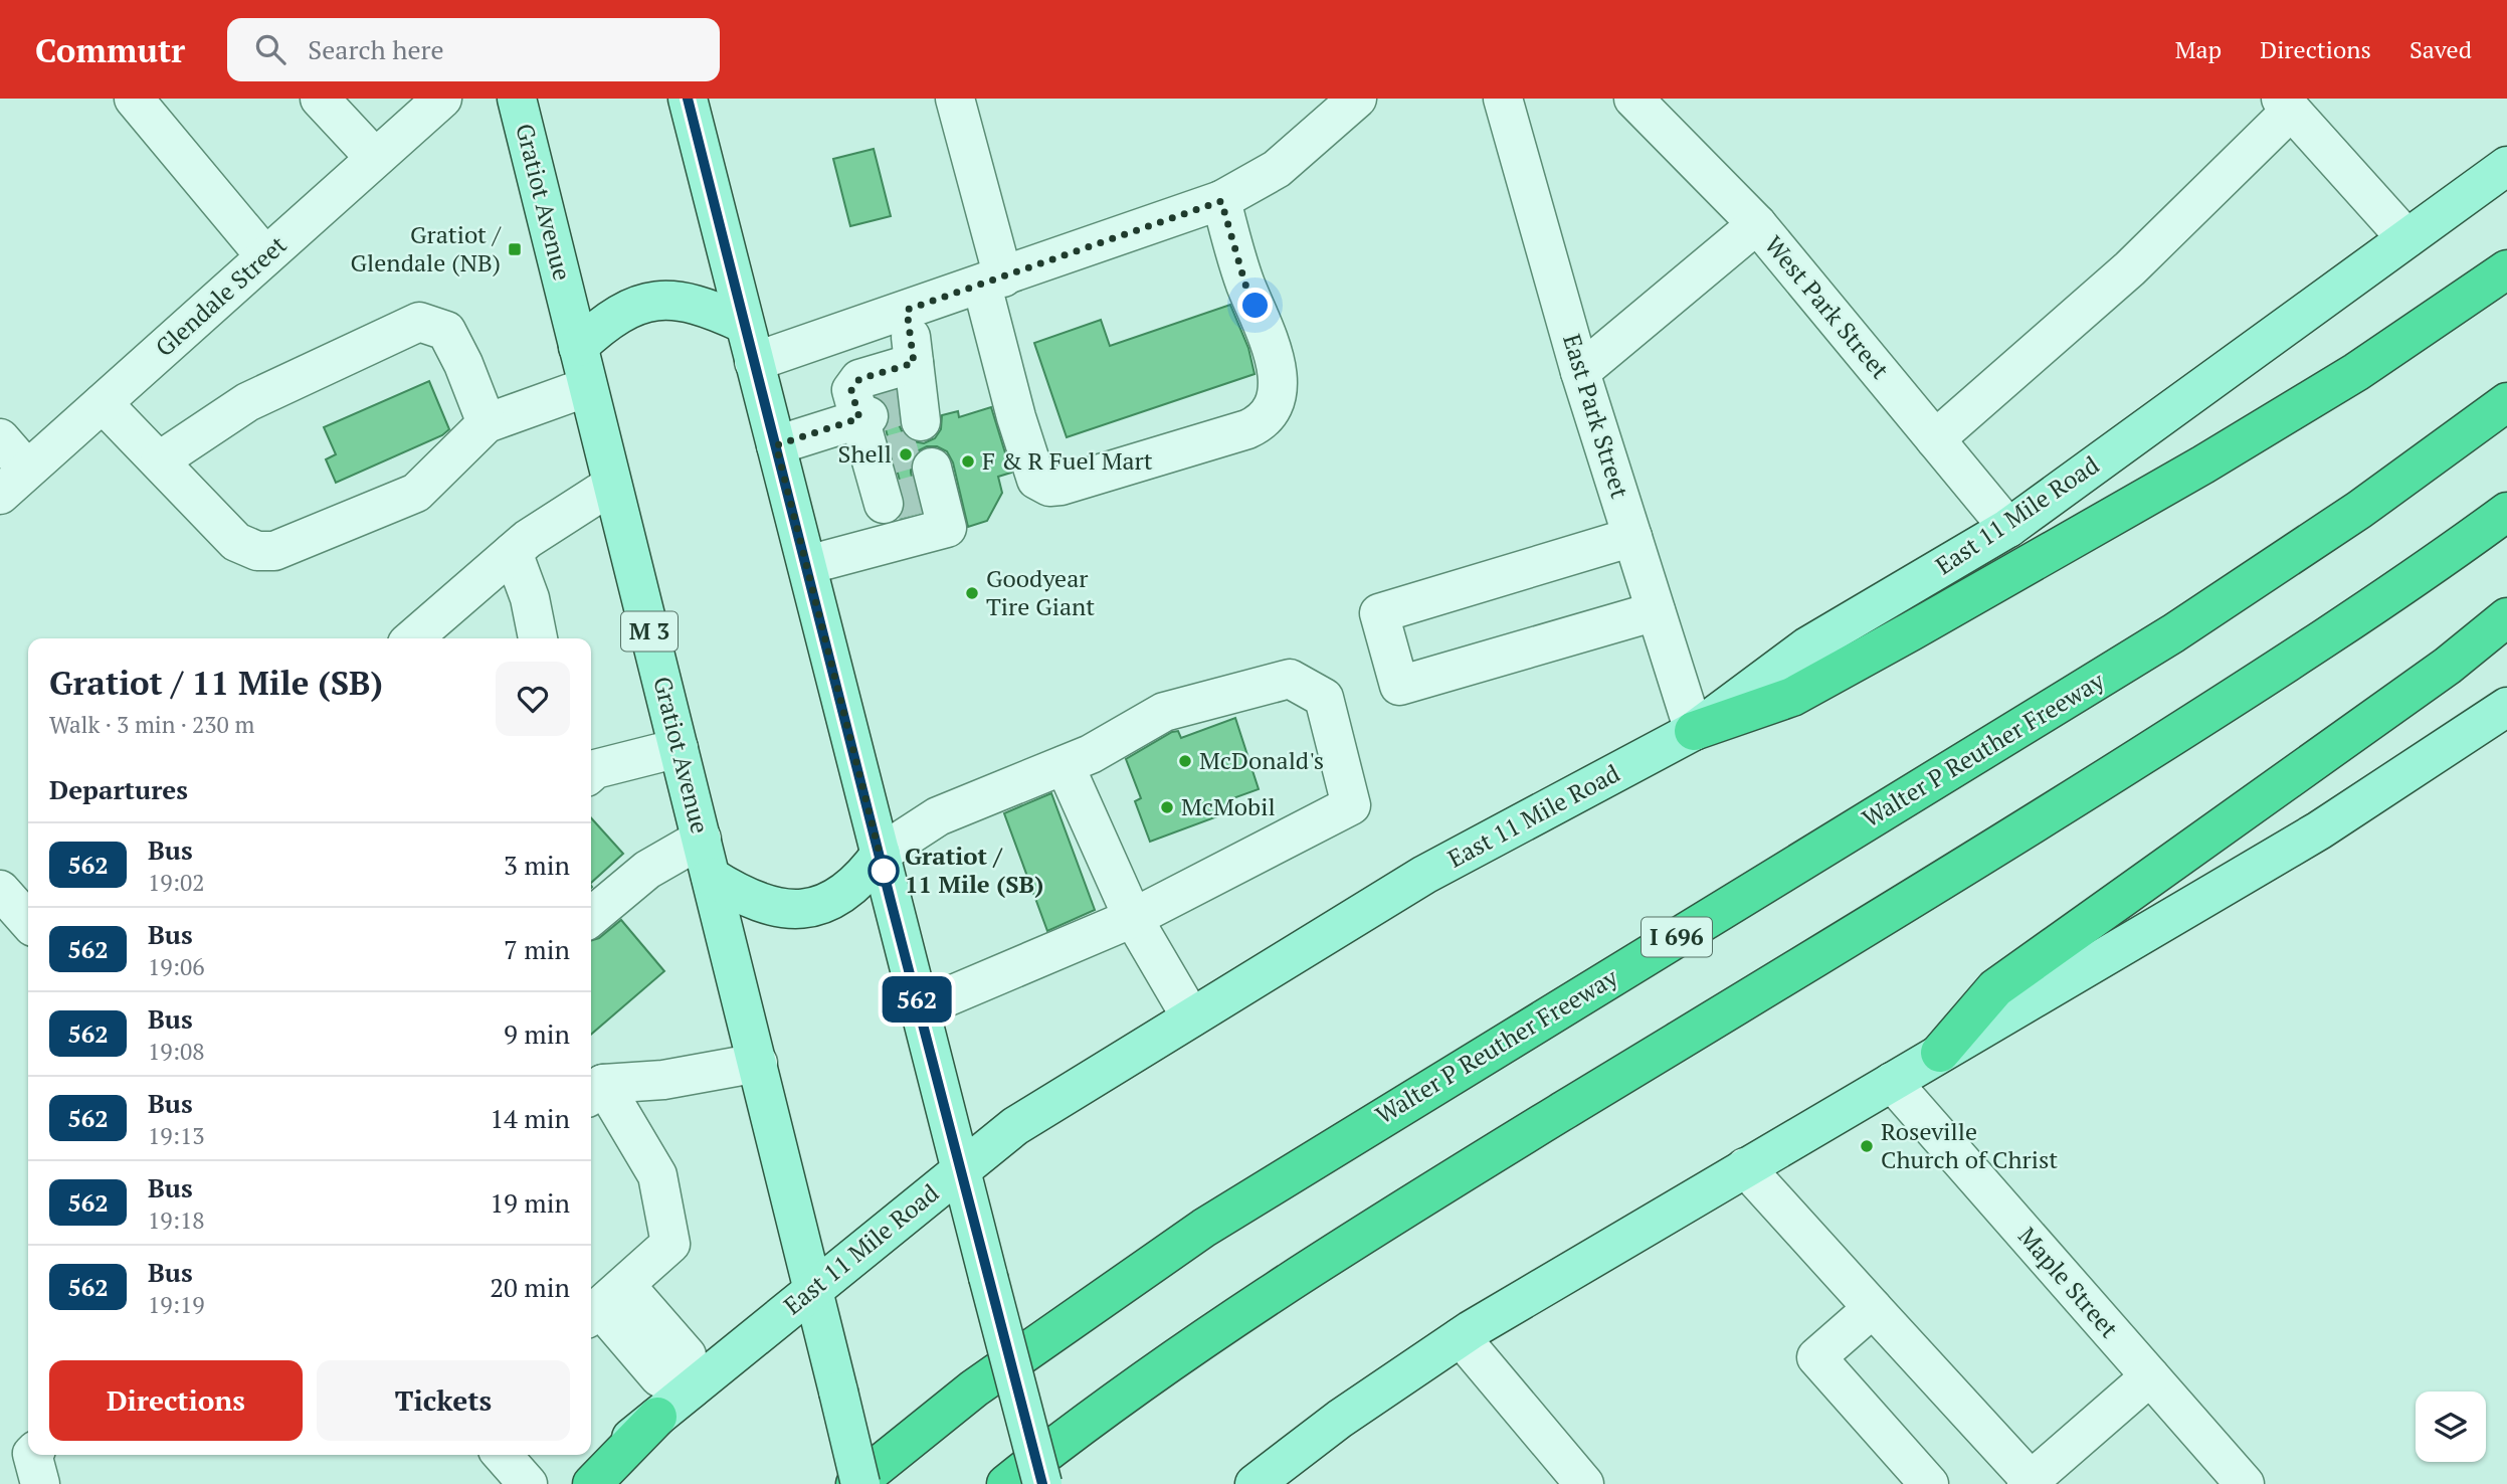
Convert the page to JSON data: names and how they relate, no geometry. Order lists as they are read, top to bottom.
{
  "streets": {
    "highway": ["Walter P Reuther Freeway", "I 696"],
    "main road": ["Gratiot Avenue", "East 11 Mile Road", "M 3"],
    "street": [
      "Glendale Street",
      "West Park Street",
      "East Park Street",
      "Maple Street"
    ]
  },
  "crossings": [
    ["Gratiot Avenue", "East 11 Mile Road"],
    ["Gratiot Avenue", "M 3"],
    ["West Park Street", "East 11 Mile Road"],
    ["East Park Street", "East 11 Mile Road"],
    ["East 11 Mile Road", "M 3"]
  ],
  "places": {
    "transit": ["Gratiot / Glendale (NB)"],
    "other": [
      "Shell",
      "F & R Fuel Mart",
      "Goodyear Tire Giant",
      "McDonald's",
      "McMobil",
      "Gratiot / 11 Mile (SB)",
      "Roseville Church of Christ"
    ]
  },
  "lines": ["bus line 562"],
  "page": {
    "header": "Commutr",
    "search": "Search here",
    "nav": ["Map", "Directions", "Saved"],
    "on_map": "562",
    "heading": [
      ["Gratiot / 11 Mile (SB)", "Walk · 3 min · 230 m"],
      "Departures"
    ],
    "list": [
      {
        "mark": "562",
        "name": "Bus",
        "note": "19:02",
        "value": "3 min"
      },
      {
        "mark": "562",
        "name": "Bus",
        "note": "19:06",
        "value": "7 min"
      },
      {
        "mark": "562",
        "name": "Bus",
        "note": "19:08",
        "value": "9 min"
      },
      {
        "mark": "562",
        "name": "Bus",
        "note": "19:13",
        "value": "14 min"
      },
      {
        "mark": "562",
        "name": "Bus",
        "note": "19:18",
        "value": "19 min"
      },
      {
        "mark": "562",
        "name": "Bus",
        "note": "19:19",
        "value": "20 min"
      }
    ],
    "buttons": ["Directions", "Tickets"]
  }
}
